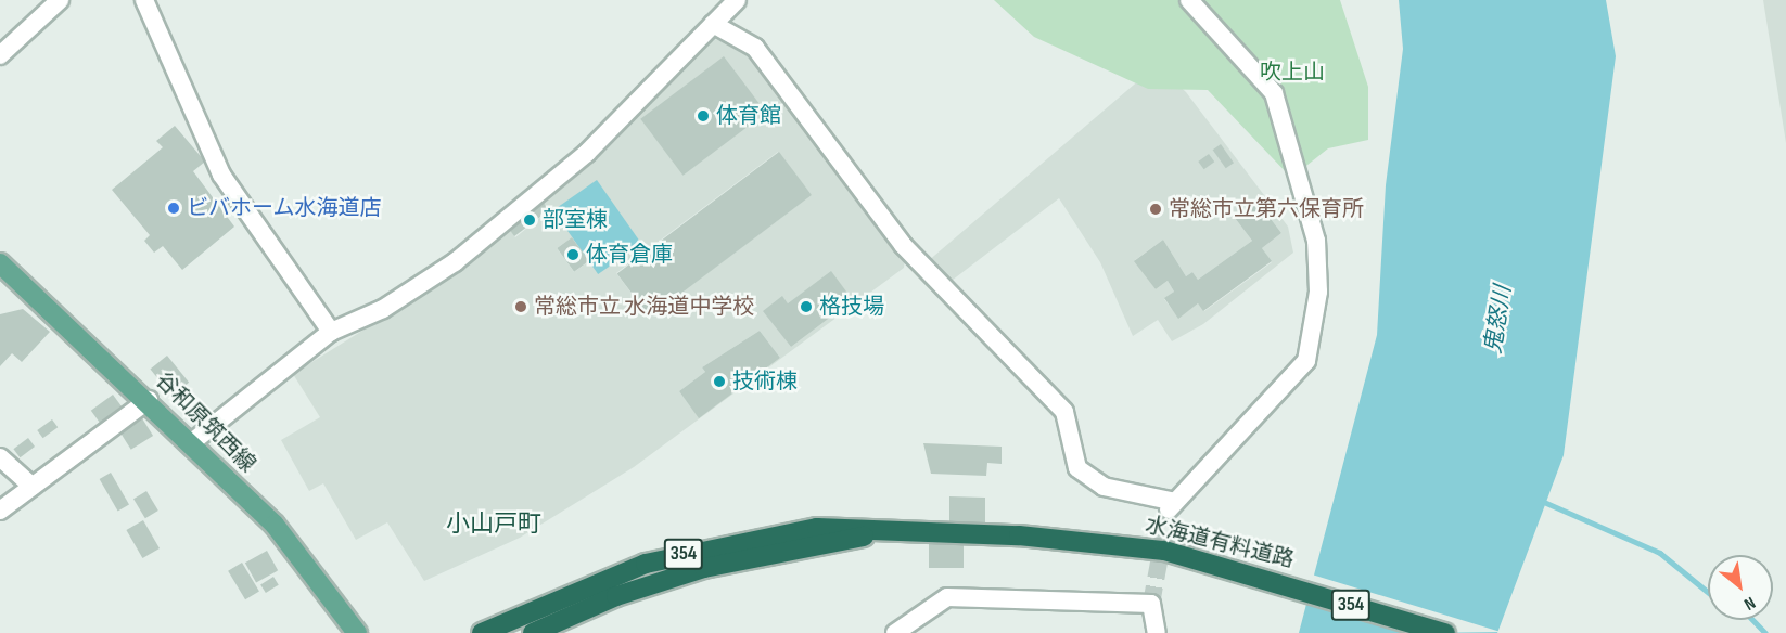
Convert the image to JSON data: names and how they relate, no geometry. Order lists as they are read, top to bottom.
{
  "streets": {
    "highway": ["水海道有料道路", "354"],
    "main road": ["谷和原筑西線"]
  },
  "districts": ["小山戸町"],
  "water": ["鬼怒川"],
  "parks": ["吹上山"],
  "places": [
    "体育館",
    "ビバホーム水海道店",
    "常総市立第六保育所",
    "部室棟",
    "体育倉庫",
    "常総市立 水海道中学校",
    "格技場",
    "技術棟"
  ],
  "north": "bottom right"
}
